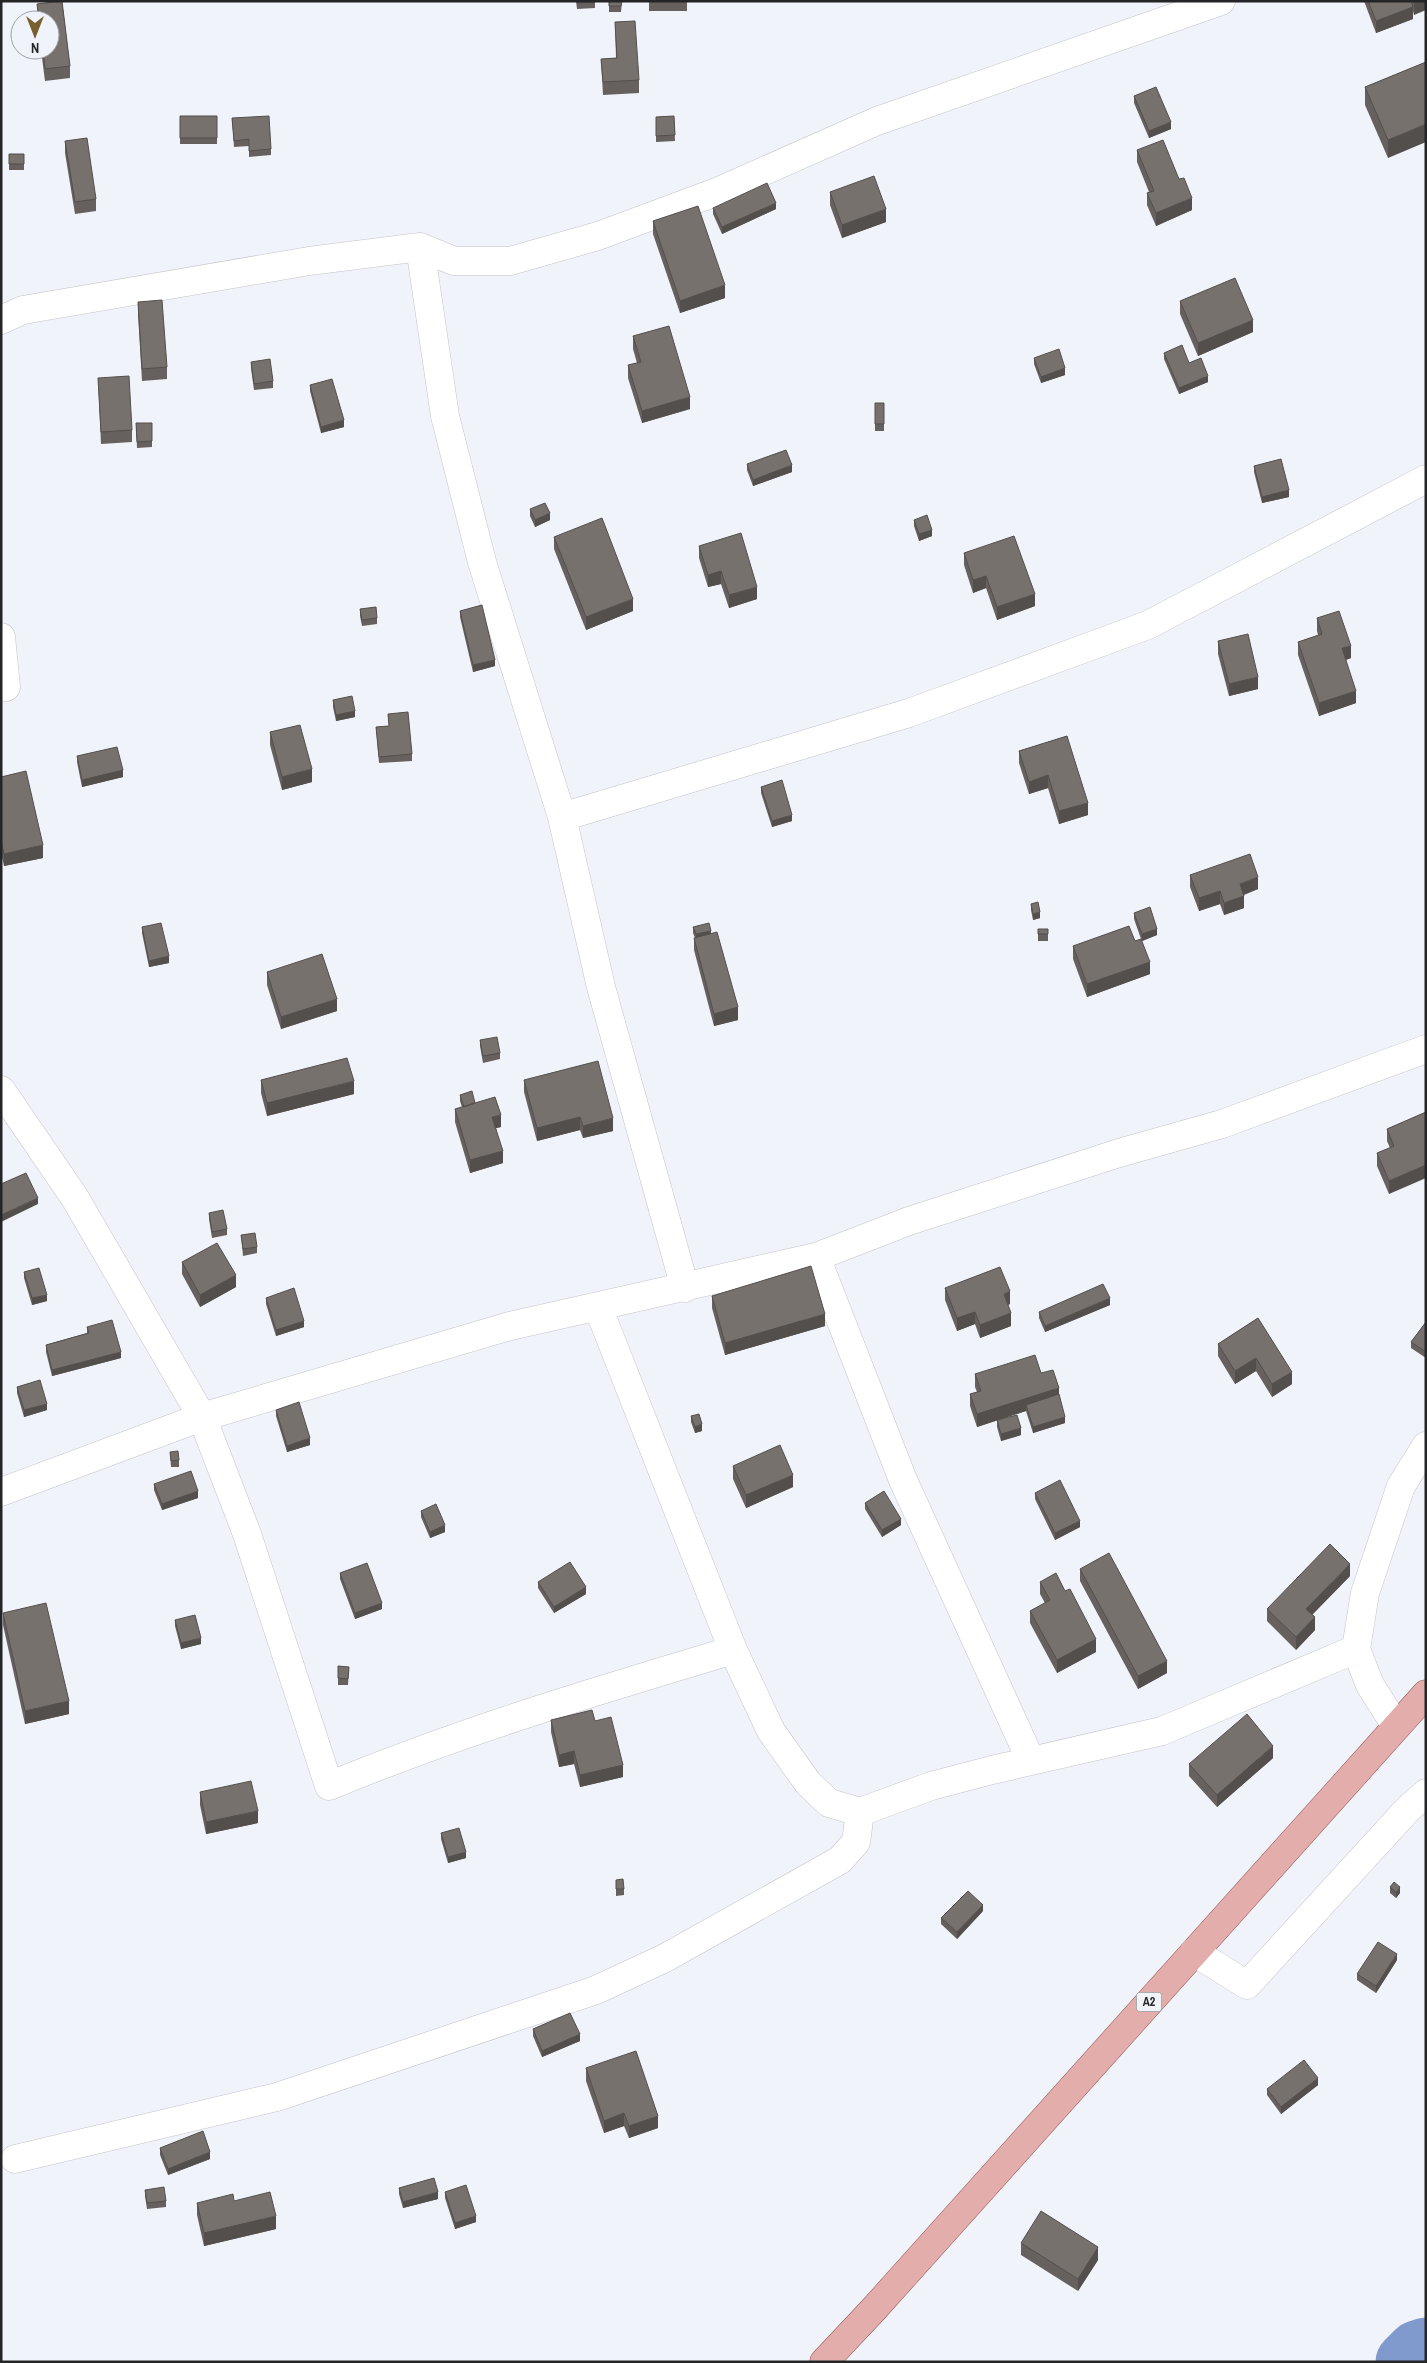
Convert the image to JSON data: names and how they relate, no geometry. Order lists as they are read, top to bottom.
{
  "streets": {
    "main road": ["A2"]
  },
  "north": "bottom"
}
